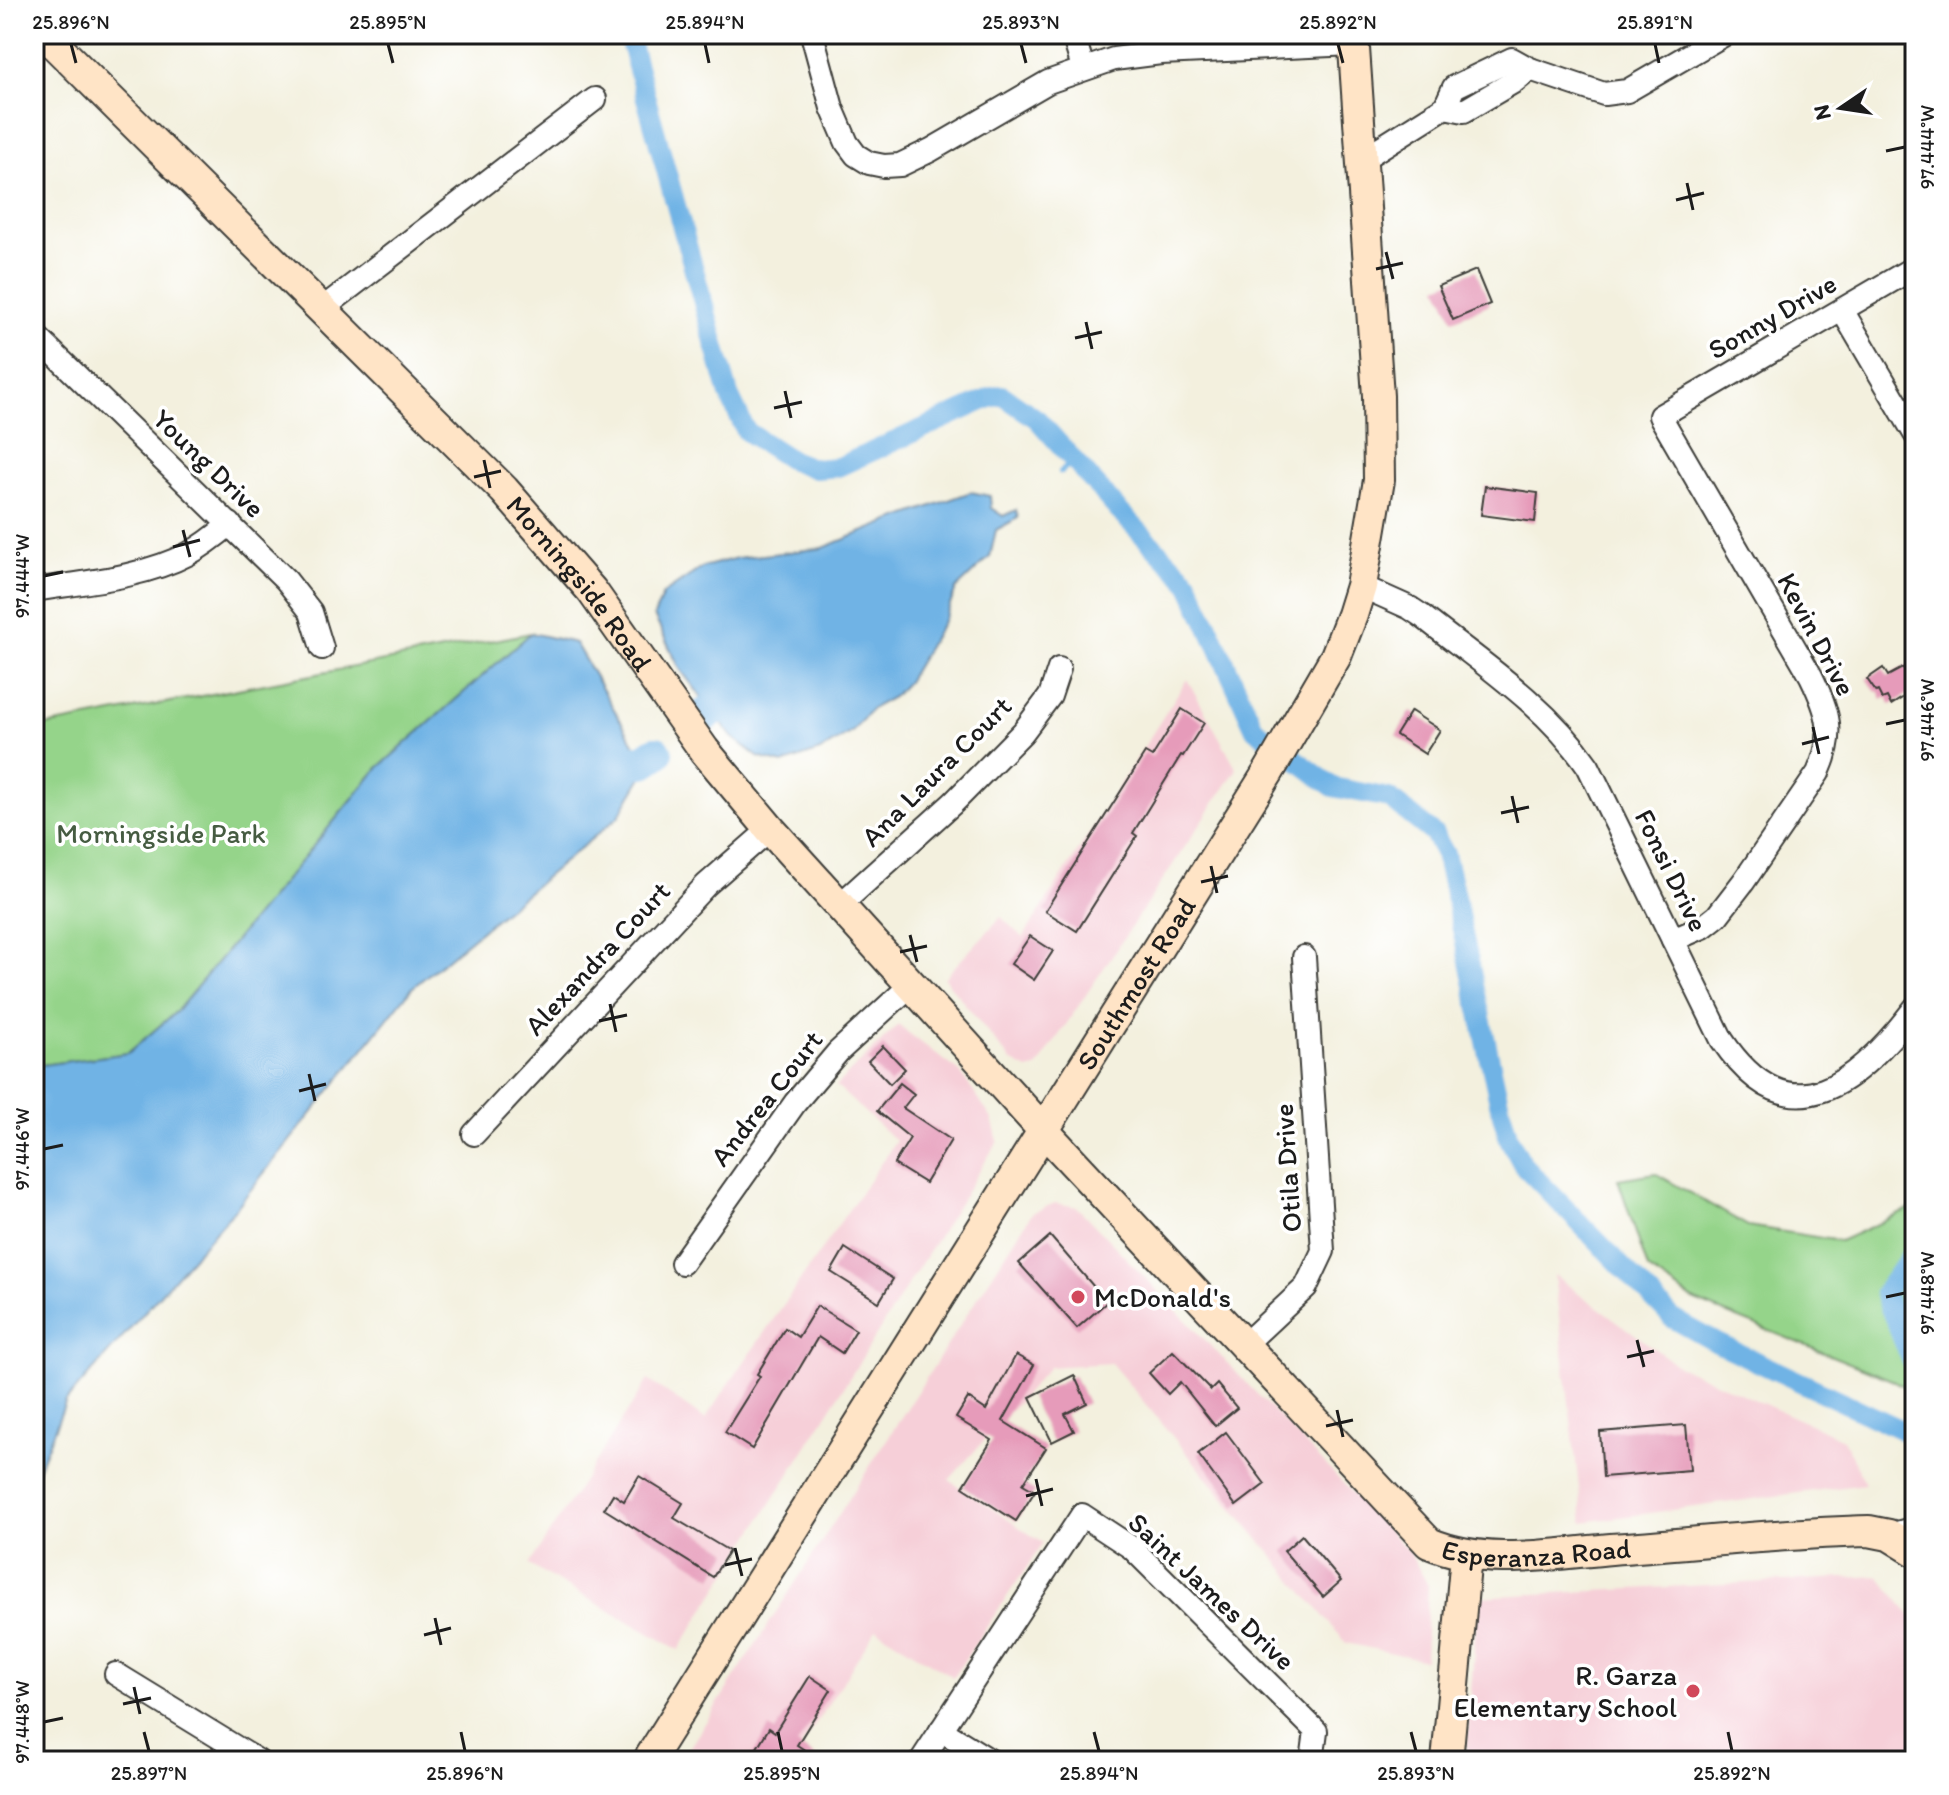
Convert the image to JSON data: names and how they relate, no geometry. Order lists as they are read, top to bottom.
{
  "streets": {
    "street": [
      "Sonny Drive",
      "Young Drive",
      "Morningside Road",
      "Kevin Drive",
      "Ana Laura Court",
      "Fonsi Drive",
      "Alexandra Court",
      "Southmost Road",
      "Andrea Court",
      "Otila Drive",
      "Esperanza Road",
      "Saint James Drive"
    ]
  },
  "crossings": [
    ["Sonny Drive", "Kevin Drive"],
    ["Morningside Road", "Ana Laura Court"],
    ["Morningside Road", "Alexandra Court"],
    ["Morningside Road", "Southmost Road"],
    ["Morningside Road", "Andrea Court"],
    ["Morningside Road", "Esperanza Road"],
    ["Kevin Drive", "Fonsi Drive"],
    ["Fonsi Drive", "Southmost Road"],
    ["Southmost Road", "Esperanza Road"],
    ["Otila Drive", "Esperanza Road"]
  ],
  "parks": ["Morningside Park"],
  "places": ["McDonald's", "R. Garza Elementary School"],
  "north": "left",
  "coordinates": [
    "25.896°N",
    "25.895°N",
    "25.894°N",
    "25.893°N",
    "25.892°N",
    "25.891°N",
    "97.444°W",
    "97.446°W",
    "97.448°W",
    "25.897°N"
  ]
}
